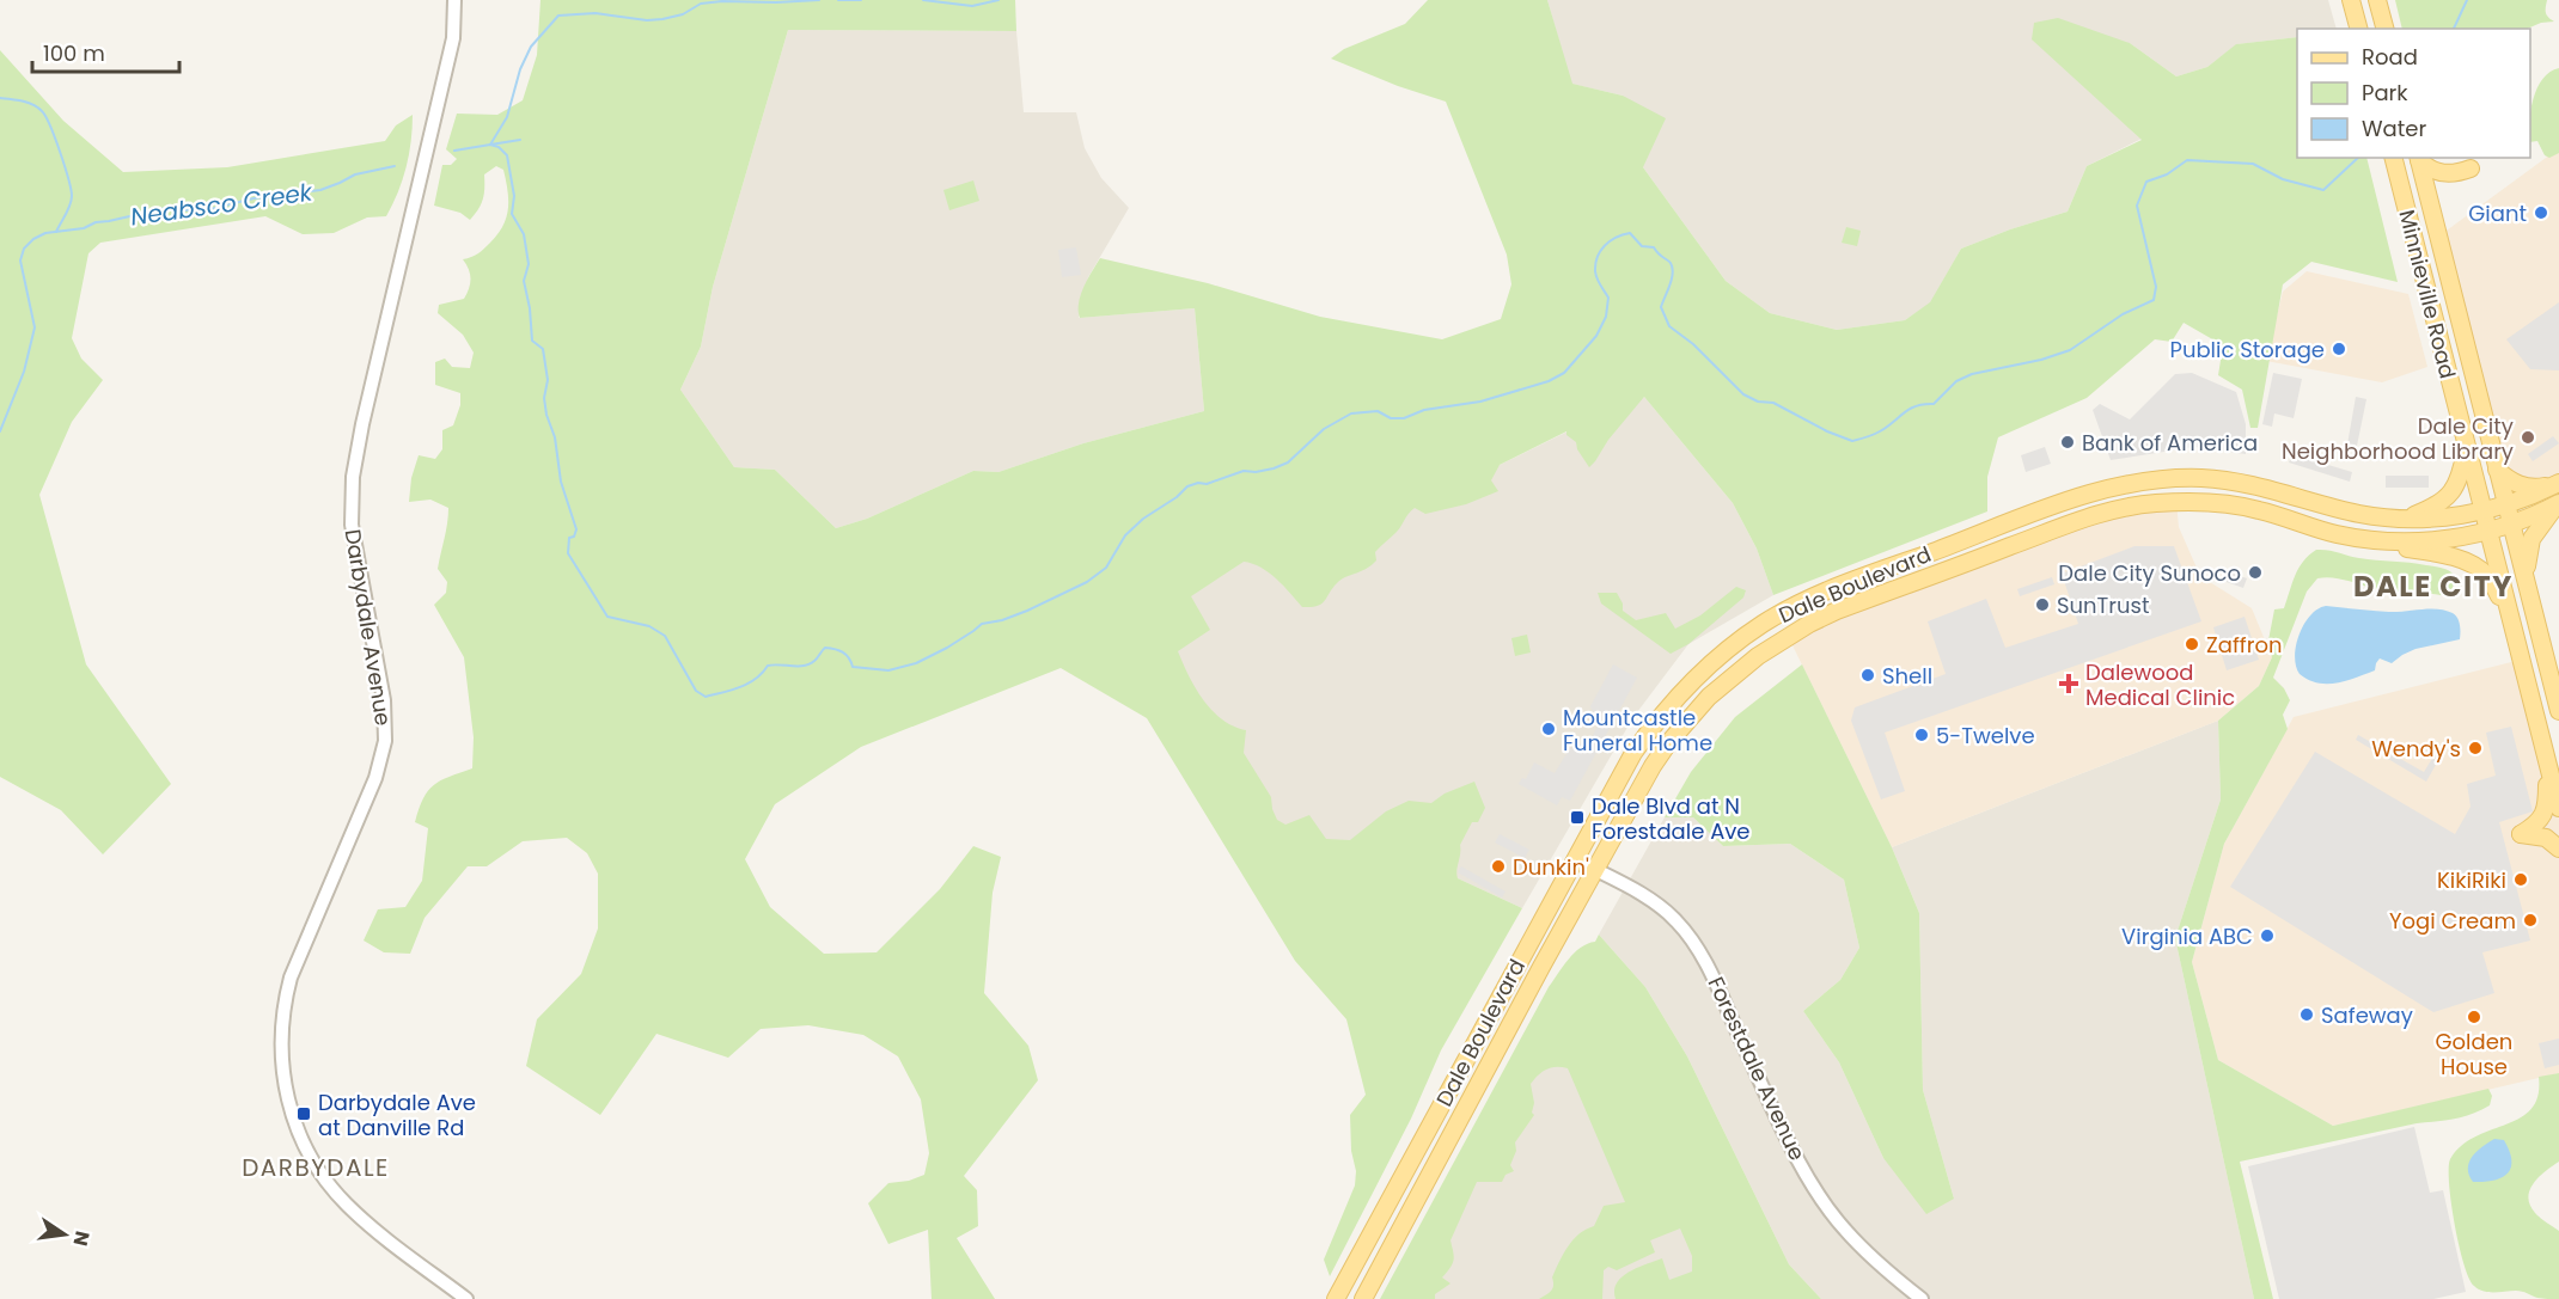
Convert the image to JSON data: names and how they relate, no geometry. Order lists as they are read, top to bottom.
{
  "streets": {
    "main road": ["Minnieville Road", "Dale Boulevard"],
    "street": ["Darbydale Avenue", "Forestdale Avenue"]
  },
  "crossings": [
    ["Minnieville Road", "Dale Boulevard"],
    ["Dale Boulevard", "Forestdale Avenue"]
  ],
  "districts": ["DALE CITY", "DARBYDALE"],
  "water": ["Neabsco Creek"],
  "places": {
    "other": [
      "Giant",
      "Public Storage",
      "Dale City Neighborhood Library",
      "Bank of America",
      "Dale City Sunoco",
      "SunTrust",
      "Zaffron",
      "Shell",
      "Mountcastle Funeral Home",
      "5-Twelve",
      "Wendy's",
      "Dunkin'",
      "KikiRiki",
      "Yogi Cream",
      "Virginia ABC",
      "Safeway",
      "Golden House"
    ],
    "health": ["Dalewood Medical Clinic"],
    "transit": ["Dale Blvd at N Forestdale Ave", "Darbydale Ave at Danville Rd"]
  },
  "legend": ["Road", "Park", "Water"],
  "scale_bar": "100 m",
  "north": "right"
}
